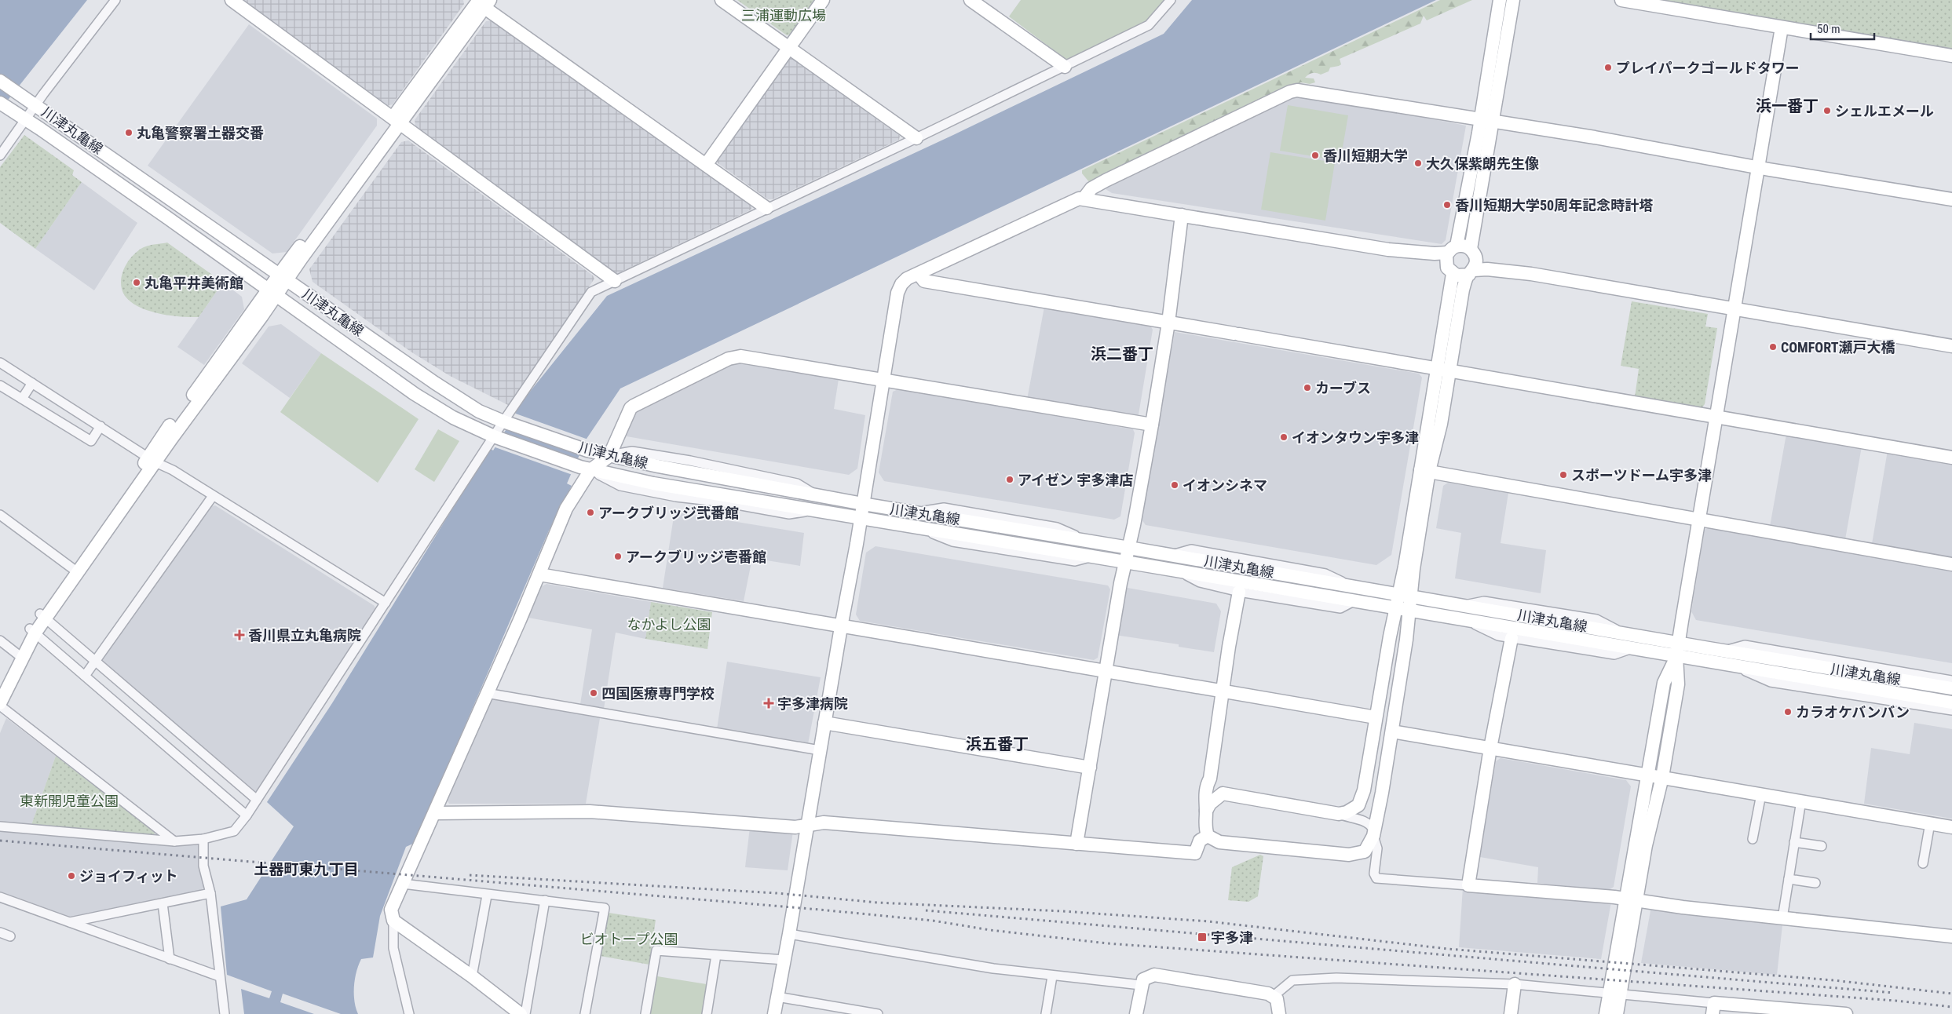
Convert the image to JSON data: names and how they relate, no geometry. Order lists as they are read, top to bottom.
{
  "streets": {
    "street": ["川津丸亀線"]
  },
  "districts": [
    "浜一番丁",
    "浜二番丁",
    "浜五番丁",
    "土器町東九丁目"
  ],
  "parks": [
    "三浦運動広場",
    "なかよし公園",
    "東新開児童公園",
    "ビオトープ公園"
  ],
  "places": {
    "other": [
      "プレイパークゴールドタワー",
      "シェルエメール",
      "丸亀警察署土器交番",
      "香川短期大学",
      "大久保紫朗先生像",
      "香川短期大学50周年記念時計塔",
      "丸亀平井美術館",
      "COMFORT瀬戸大橋",
      "カーブス",
      "イオンタウン宇多津",
      "スポーツドーム宇多津",
      "アイゼン 宇多津店",
      "イオンシネマ",
      "アークブリッジ弐番館",
      "アークブリッジ壱番館",
      "四国医療専門学校",
      "カラオケバンバン",
      "ジョイフィット"
    ],
    "health": ["香川県立丸亀病院", "宇多津病院"],
    "transit": ["宇多津"]
  },
  "scale_bar": "50 m"
}
